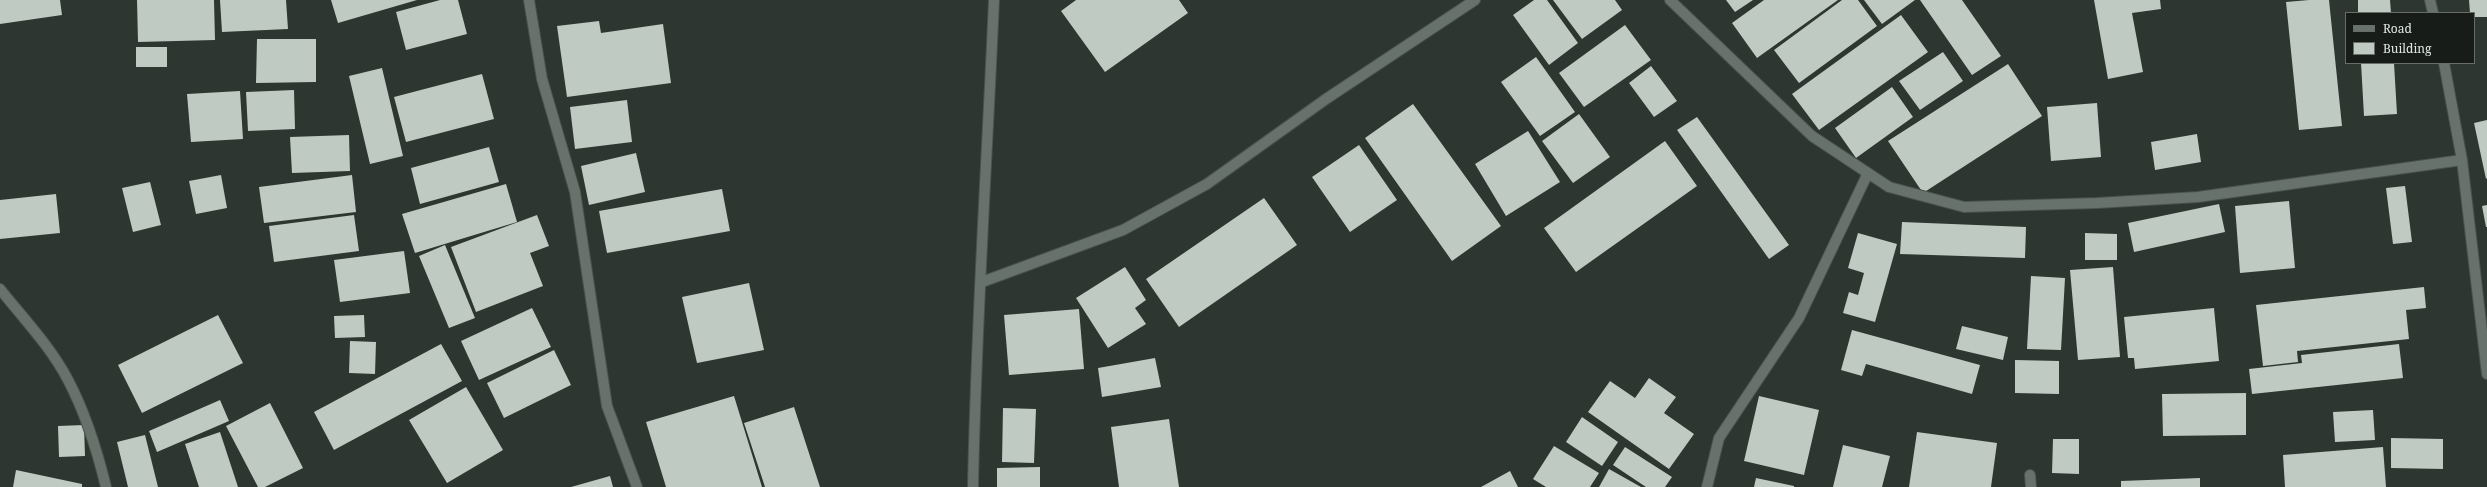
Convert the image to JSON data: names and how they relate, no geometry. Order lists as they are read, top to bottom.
{
  "legend": ["Road", "Building"]
}
